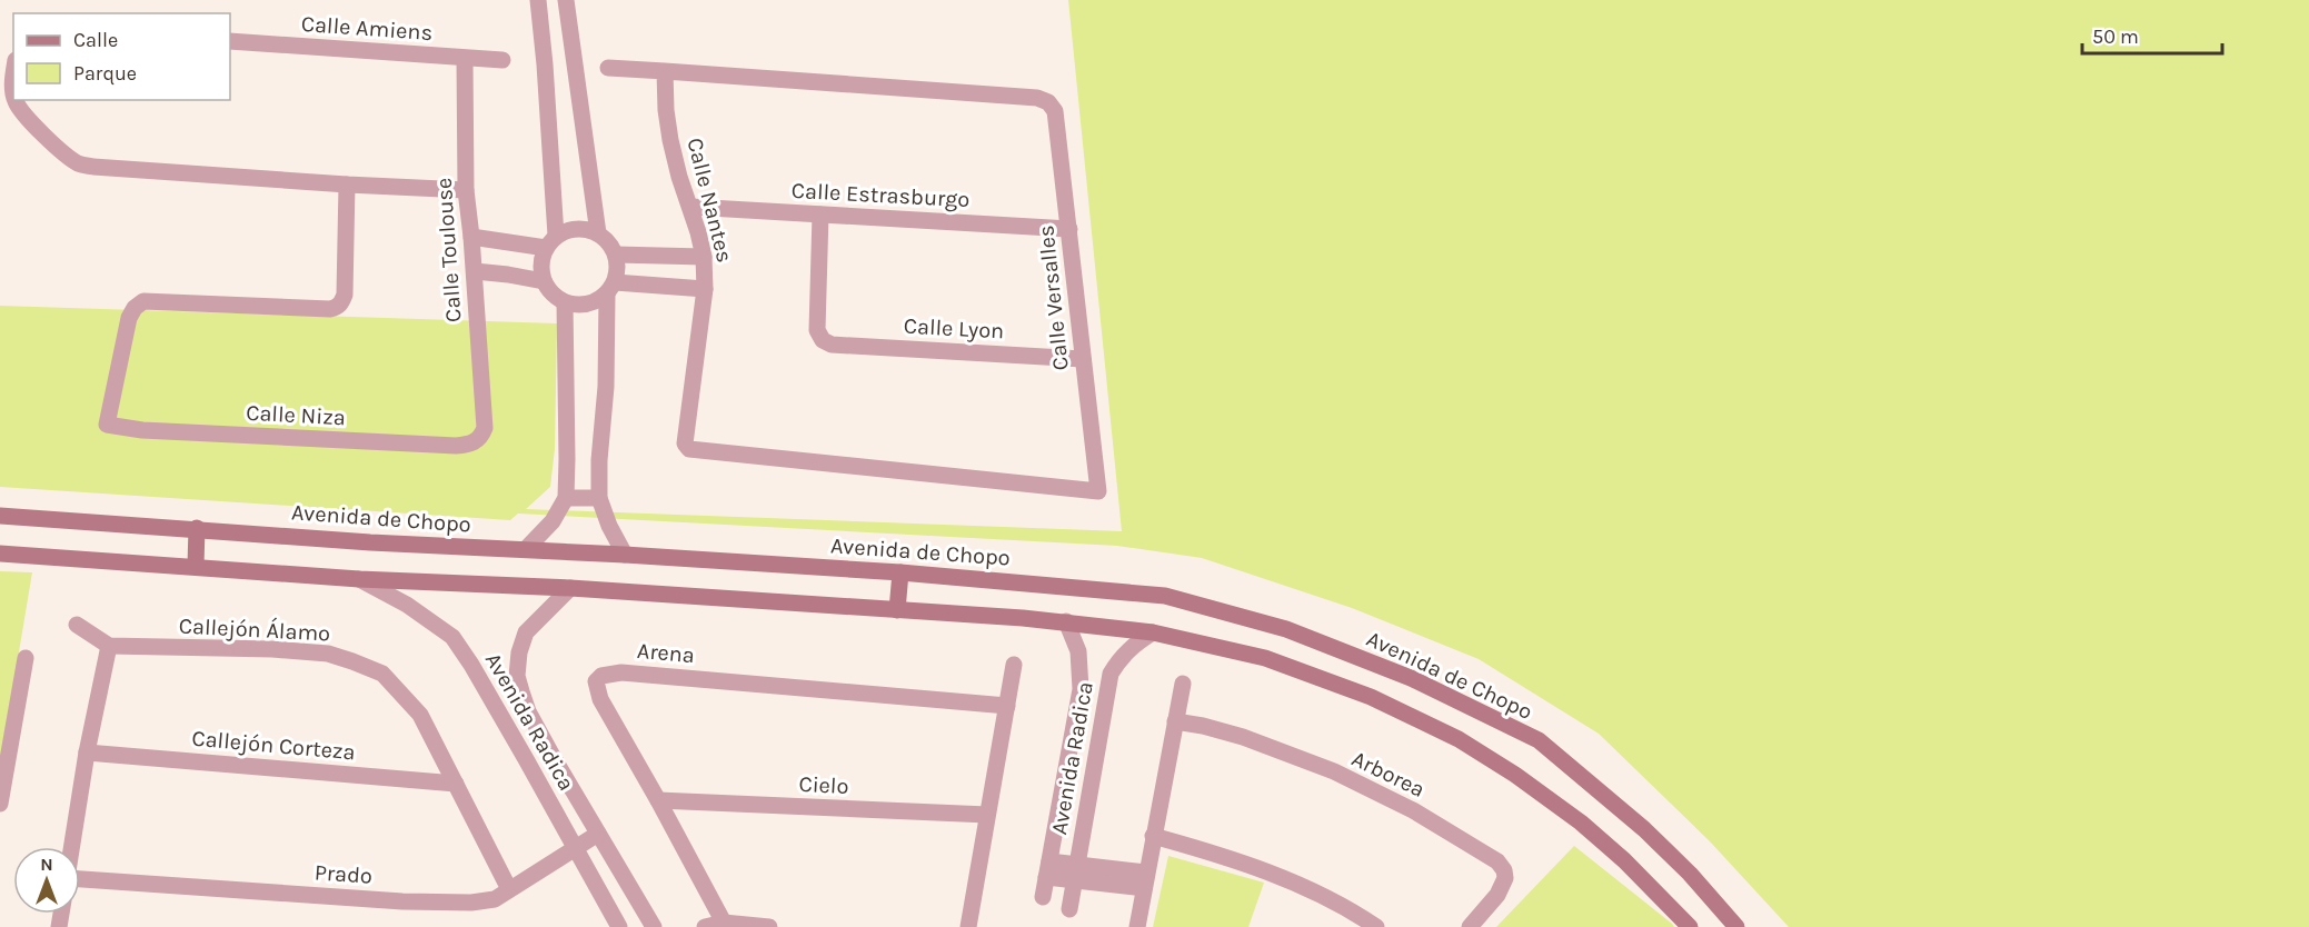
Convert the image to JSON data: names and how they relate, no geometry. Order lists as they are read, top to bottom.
{
  "streets": {
    "street": [
      "Calle Amiens",
      "Calle Estrasburgo",
      "Calle Nantes",
      "Calle Toulouse",
      "Calle Versalles",
      "Calle Lyon",
      "Calle Niza",
      "Avenida de Chopo",
      "Callejón Álamo",
      "Arena",
      "Avenida Radica",
      "Callejón Corteza",
      "Arborea",
      "Cielo",
      "Prado"
    ]
  },
  "crossings": [
    ["Calle Amiens", "Calle Toulouse"],
    ["Calle Estrasburgo", "Calle Nantes"],
    ["Calle Estrasburgo", "Calle Versalles"],
    ["Calle Estrasburgo", "Calle Lyon"],
    ["Calle Nantes", "Calle Versalles"],
    ["Calle Toulouse", "Calle Niza"],
    ["Calle Versalles", "Calle Lyon"],
    ["Callejón Álamo", "Callejón Corteza"],
    ["Callejón Álamo", "Prado"],
    ["Arena", "Cielo"],
    ["Avenida Radica", "Prado"]
  ],
  "legend": ["Calle", "Parque"],
  "scale_bar": "50 m",
  "north": "top"
}
